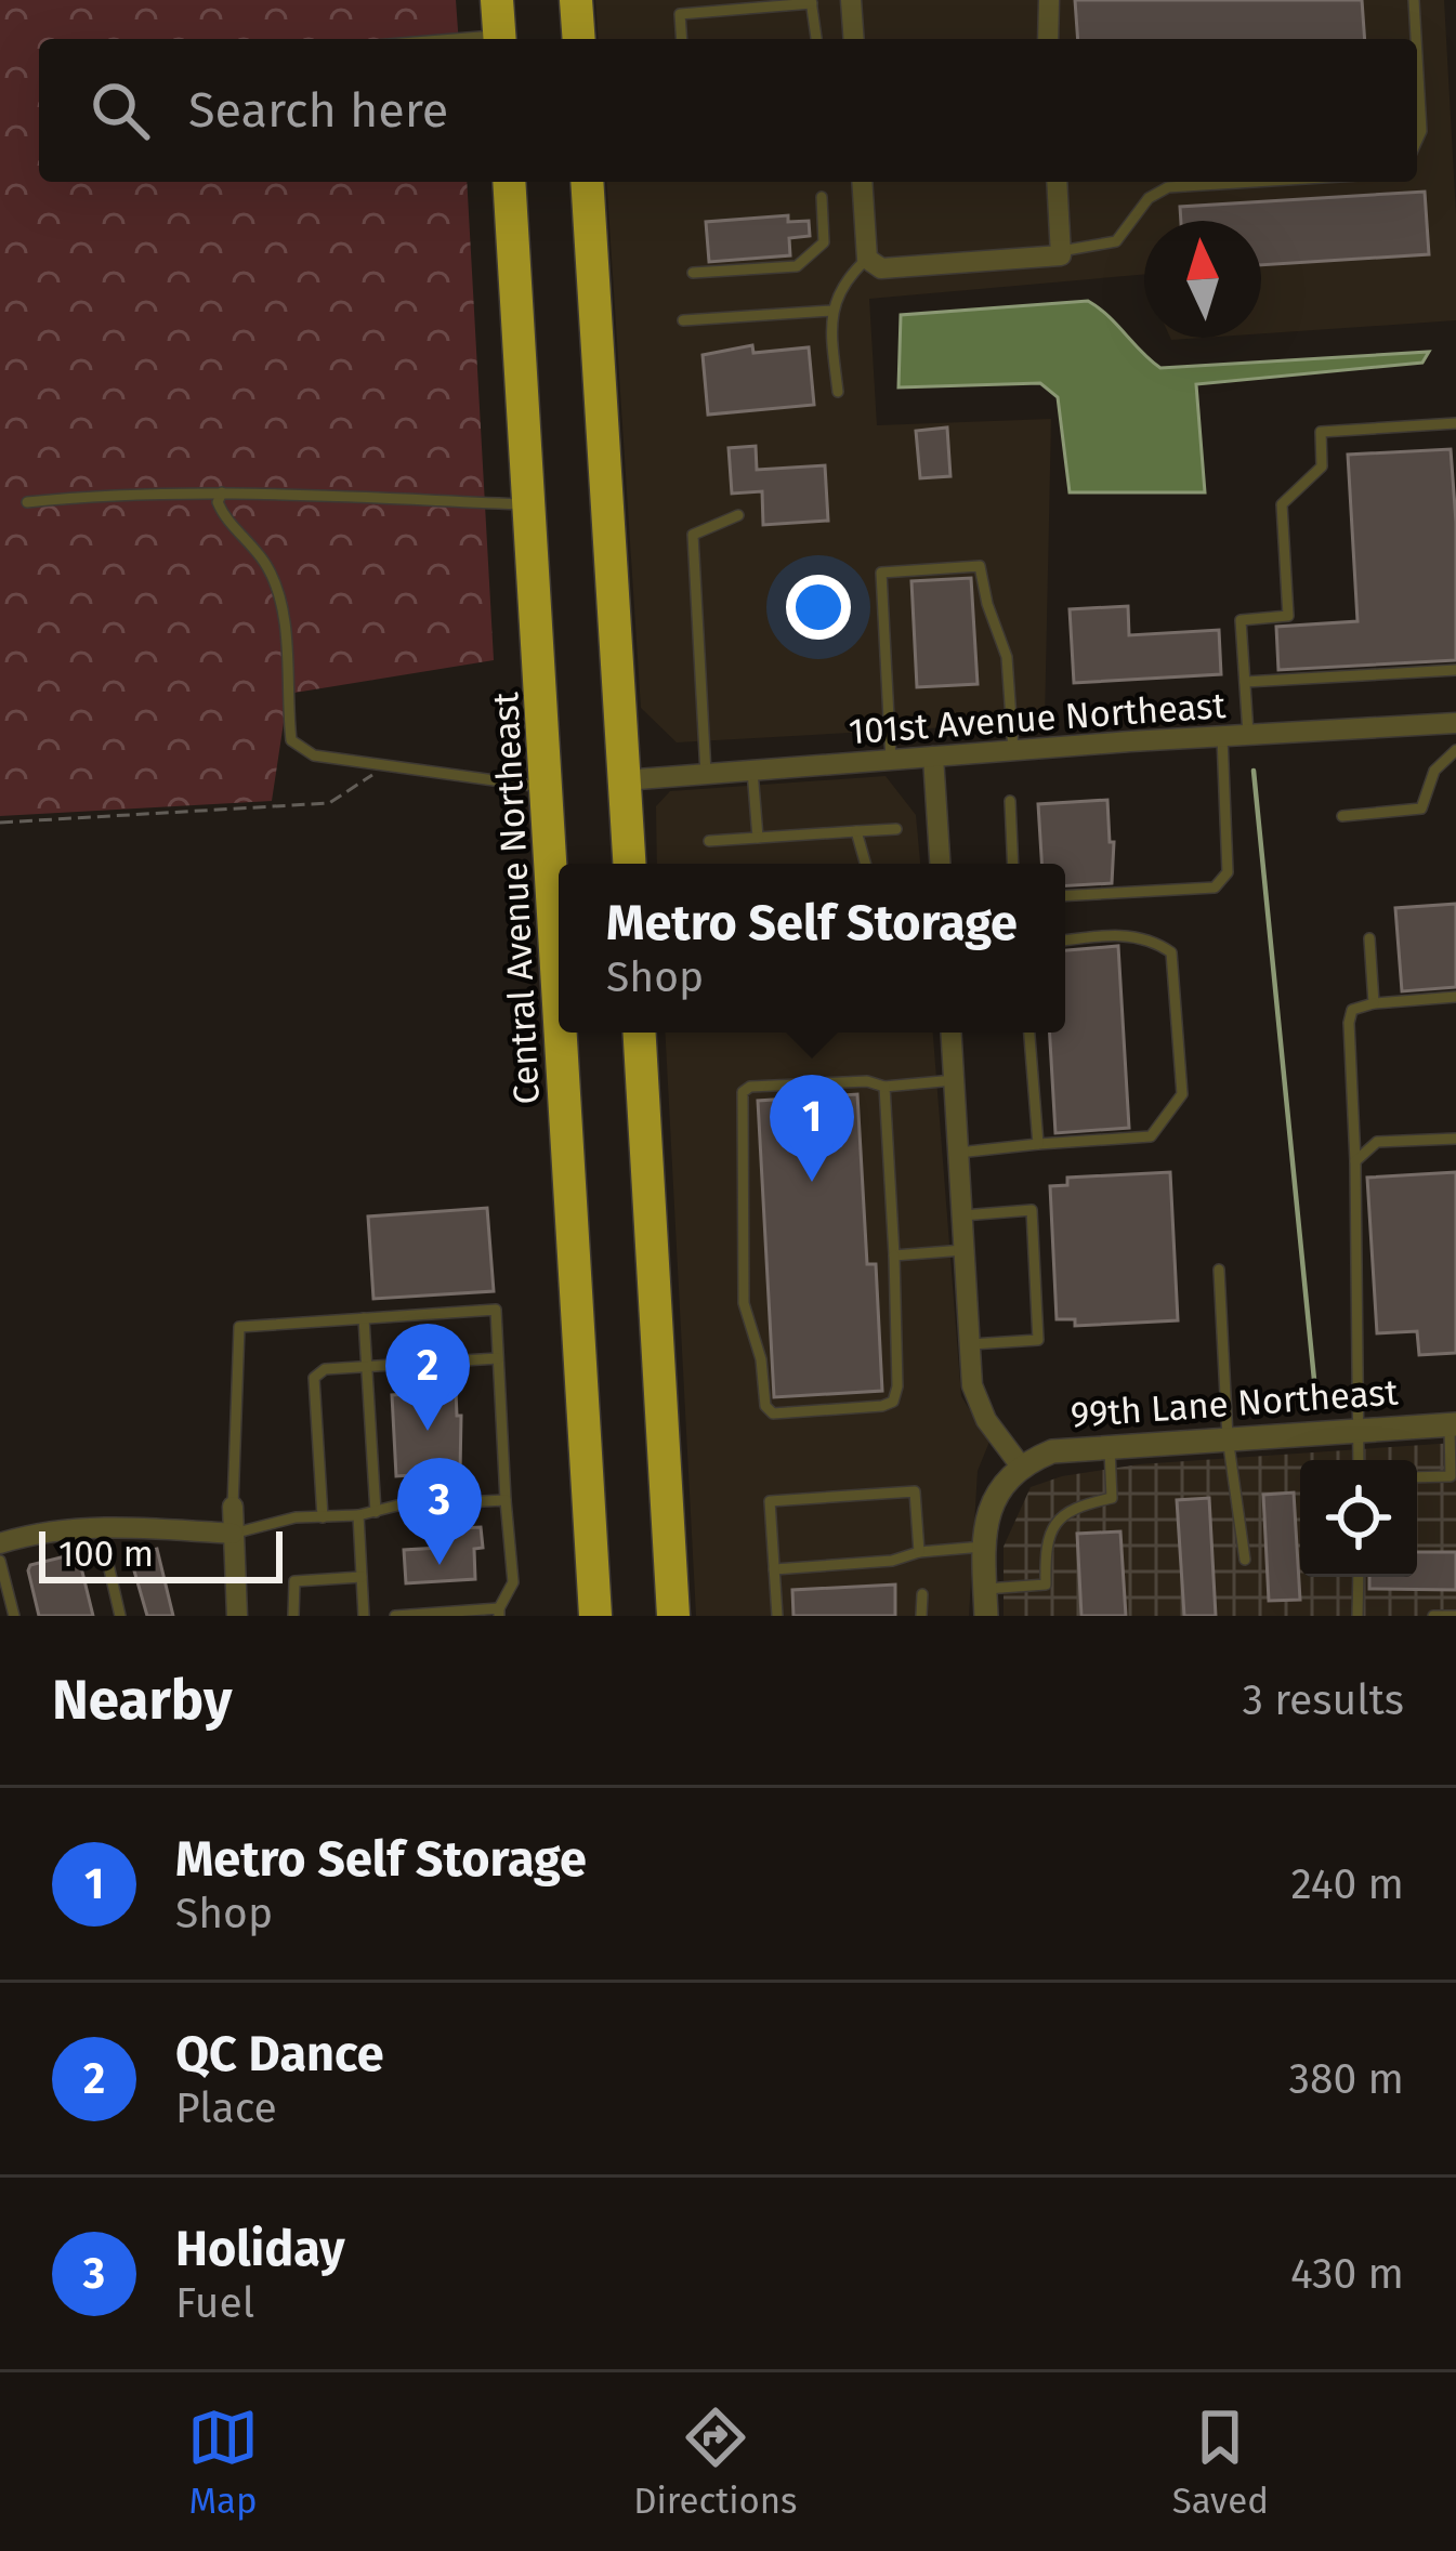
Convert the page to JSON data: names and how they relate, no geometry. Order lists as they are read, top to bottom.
{
  "streets": {
    "highway": ["Central Avenue Northeast"],
    "street": ["101st Avenue Northeast", "99th Lane Northeast"]
  },
  "scale_bar": "100 m",
  "north": "top",
  "page": {
    "search": "Search here",
    "popup": ["Metro Self Storage", "Shop"],
    "pins": ["1", "2", "3"],
    "scale": "100 m",
    "heading": ["Nearby", "3 results"],
    "list": [
      {
        "mark": "1",
        "name": "Metro Self Storage",
        "note": "Shop",
        "value": "240 m"
      },
      {
        "mark": "2",
        "name": "QC Dance",
        "note": "Place",
        "value": "380 m"
      },
      {
        "mark": "3",
        "name": "Holiday",
        "note": "Fuel",
        "value": "430 m"
      }
    ],
    "nav": ["Map", "Directions", "Saved"]
  }
}
